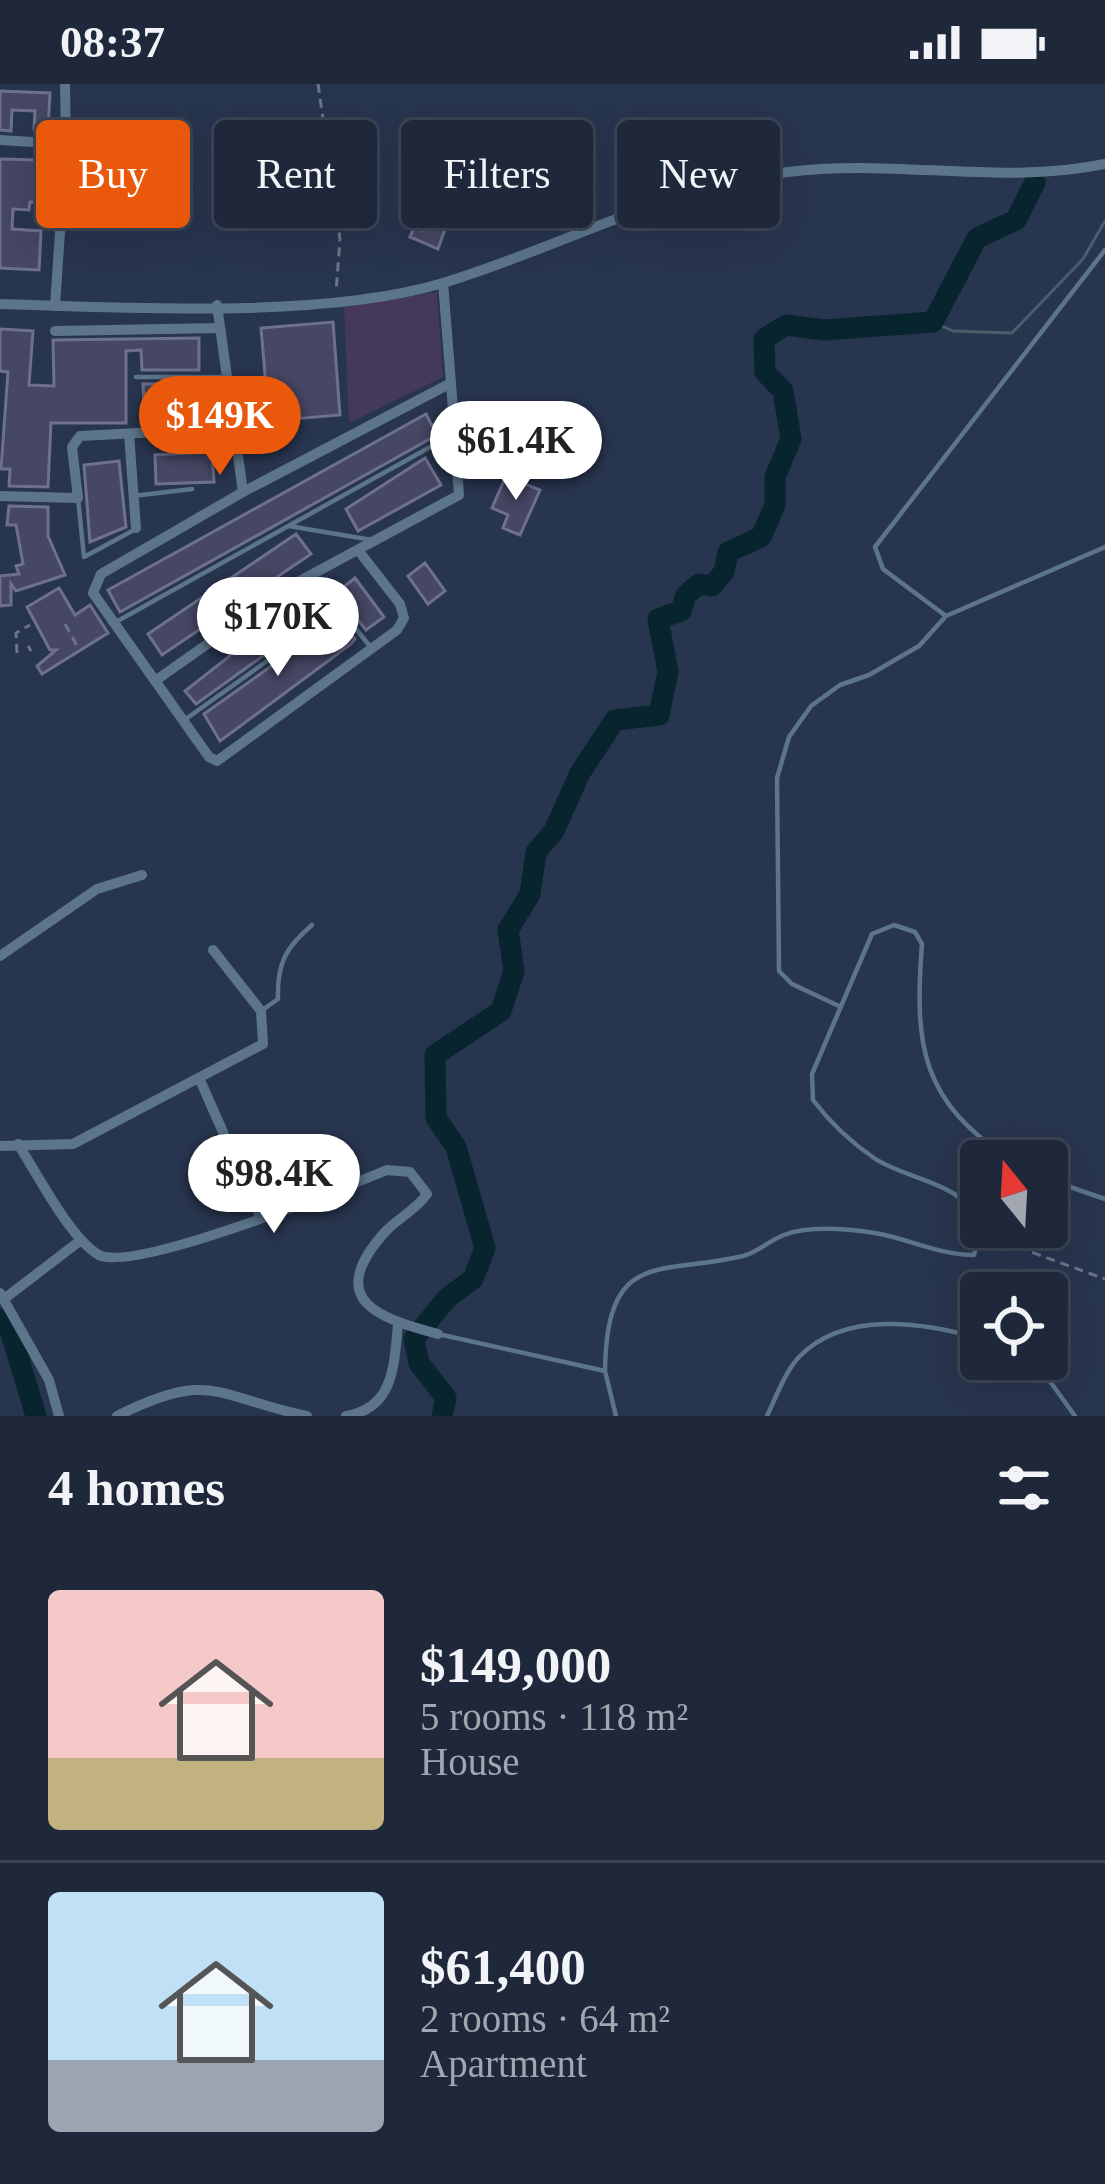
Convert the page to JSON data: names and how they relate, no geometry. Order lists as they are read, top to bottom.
{
  "north": "top",
  "page": {
    "status": "08:37",
    "chip": [
      "Buy",
      "Rent",
      "Filters",
      "New"
    ],
    "price": [
      "$149K",
      "$61.4K",
      "$170K",
      "$98.4K"
    ],
    "heading": "4 homes",
    "list": [
      {
        "name": "$149,000",
        "note": "5 rooms · 118 m² · House"
      },
      {
        "name": "$61,400",
        "note": "2 rooms · 64 m² · Apartment"
      }
    ]
  }
}
